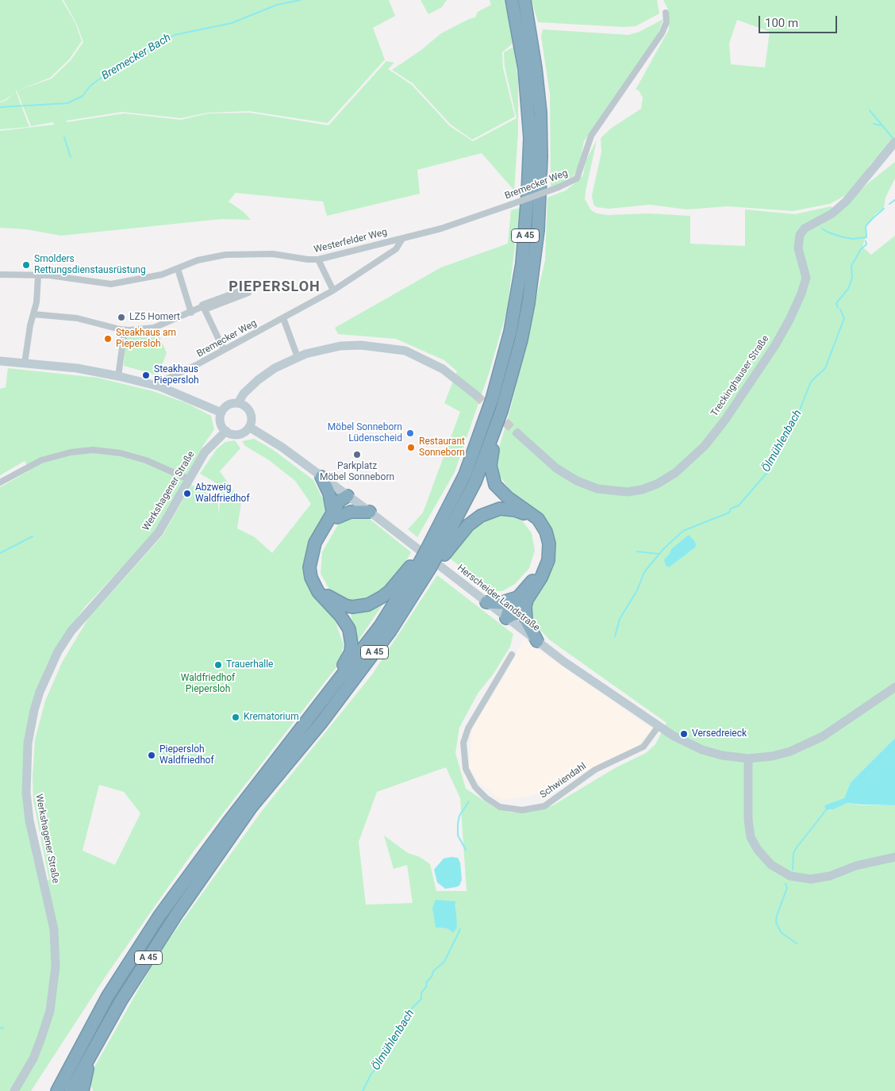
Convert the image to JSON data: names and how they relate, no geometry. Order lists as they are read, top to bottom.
{
  "streets": {
    "highway": ["A 45"],
    "main road": ["Treckinghauser Straße", "Werkshagener Straße", "Herscheider Landstraße"],
    "street": ["Bremecker Weg", "Westerfelder Weg", "Schwiendahl"]
  },
  "crossings": [
    ["Bremecker Weg", "Westerfelder Weg"],
    ["Werkshagener Straße", "Herscheider Landstraße"],
    ["Herscheider Landstraße", "Schwiendahl"]
  ],
  "districts": ["PIEPERSLOH"],
  "water": ["Bremecker Bach", "Ölmühlenbach"],
  "parks": ["Waldfriedhof Piepersloh"],
  "places": [
    "Smolders Rettungsdienstausrüstung",
    "LZ5 Homert",
    "Steakhaus am Piepersloh",
    "Steakhaus Piepersloh",
    "Möbel Sonneborn Lüdenscheid",
    "Restaurant Sonneborn",
    "Parkplatz Möbel Sonneborn",
    "Abzweig Waldfriedhof",
    "Trauerhalle",
    "Krematorium",
    "Versedreieck",
    "Piepersloh Waldfriedhof"
  ],
  "scale_bar": "100 m"
}
